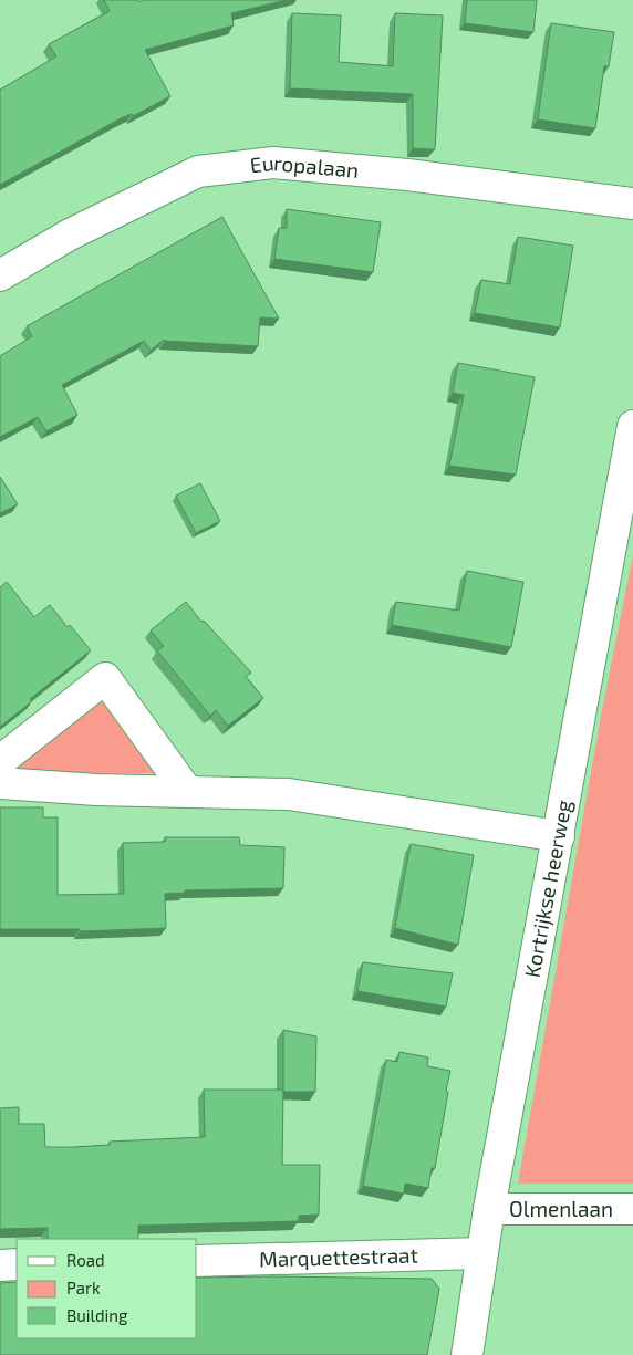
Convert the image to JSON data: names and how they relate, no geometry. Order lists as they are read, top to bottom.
{
  "streets": {
    "street": [
      "Europalaan",
      "Kortrijkse heerweg",
      "Olmenlaan",
      "Marquettestraat"
    ]
  },
  "crossings": [
    ["Kortrijkse heerweg", "Olmenlaan"],
    ["Kortrijkse heerweg", "Marquettestraat"]
  ],
  "legend": ["Road", "Park", "Building"]
}
